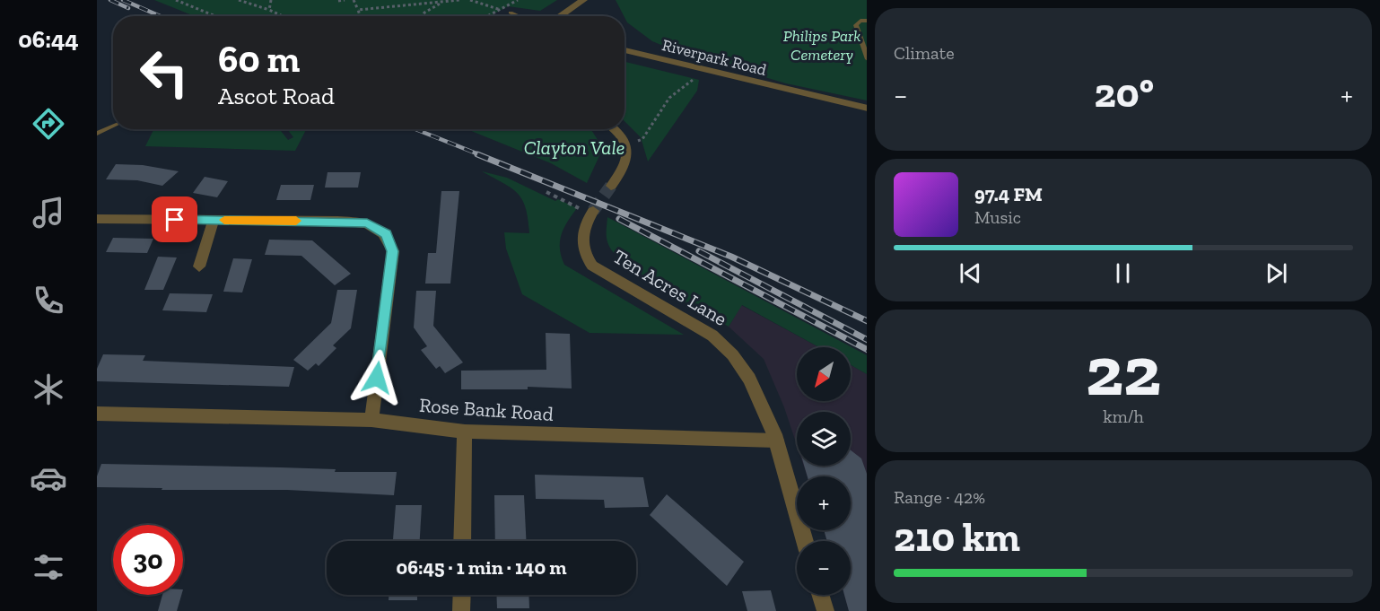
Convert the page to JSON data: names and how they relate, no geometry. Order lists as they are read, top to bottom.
{
  "streets": {
    "street": ["Riverpark Road", "Ten Acres Lane", "Rose Bank Road"]
  },
  "crossings": [
    ["Ten Acres Lane", "Rose Bank Road"]
  ],
  "parks": ["Philips Park Cemetery", "Clayton Vale"],
  "north": "bottom left",
  "page": {
    "tabs": "06:44",
    "tile": [
      "Climate",
      ["22", "km/h"],
      ["Range · 42%", "210 km"]
    ],
    "turn": ["60 m", "Ascot Road"],
    "heat": ["−", "20°", "+"],
    "song": ["97.4 FM", "Music"],
    "map_buttons": ["+", "−"],
    "limit": "30",
    "trip": "06:45 · 1 min · 140 m"
  }
}
